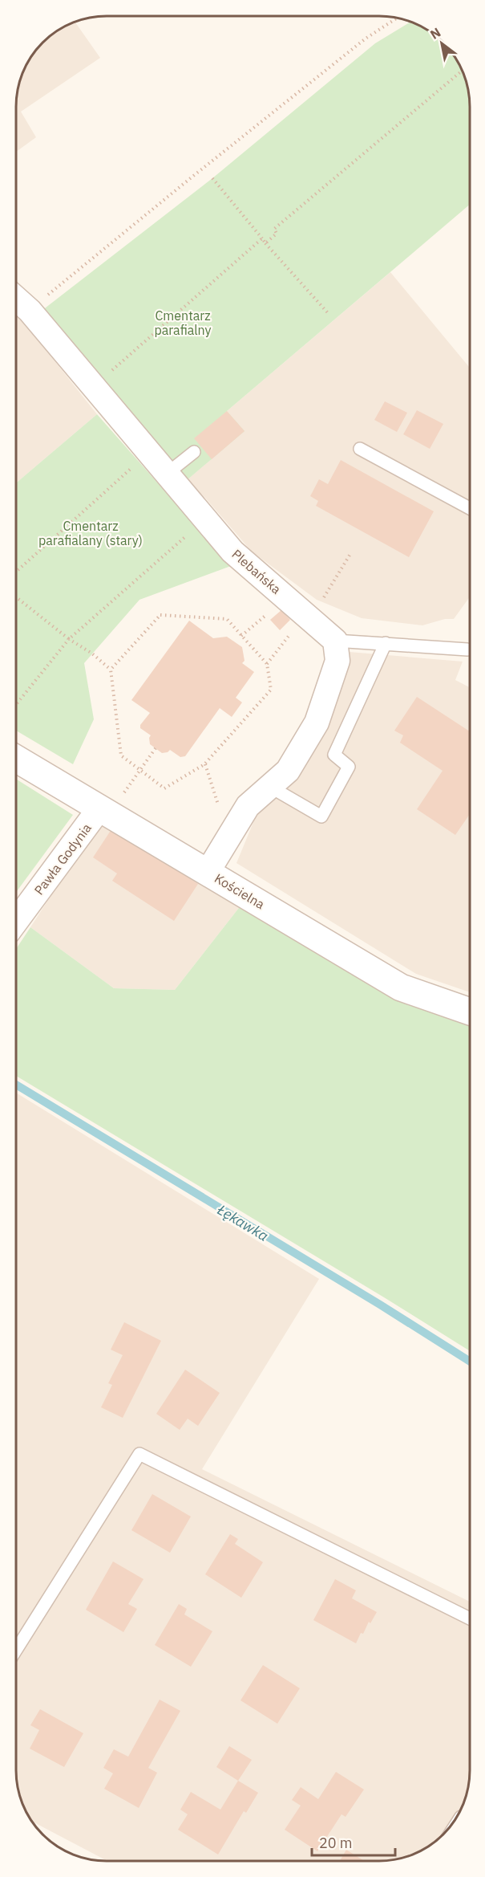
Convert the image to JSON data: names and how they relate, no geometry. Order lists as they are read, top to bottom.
{
  "streets": {
    "street": ["Plebańska", "Pawła Godynia", "Kościelna"]
  },
  "crossings": [
    ["Pawła Godynia", "Kościelna"]
  ],
  "water": ["Łękawka"],
  "parks": ["Cmentarz parafialny", "Cmentarz parafialany (stary)"],
  "scale_bar": "20 m",
  "north": "top left"
}
